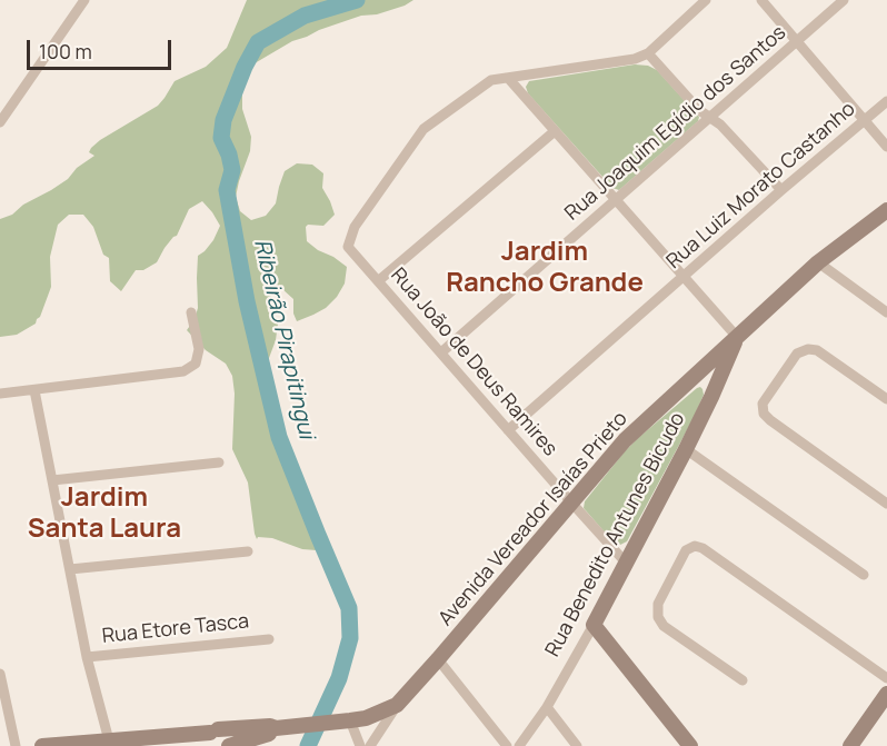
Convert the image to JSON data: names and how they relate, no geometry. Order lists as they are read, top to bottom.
{
  "streets": {
    "main road": ["Avenida Vereador Isaías Prieto", "Rua Benedito Antunes Bicudo"],
    "street": [
      "Rua Joaquim Egídio dos Santos",
      "Rua Luiz Morato Castanho",
      "Rua João de Deus Ramires",
      "Rua Etore Tasca"
    ]
  },
  "crossings": [
    ["Rua Joaquim Egídio dos Santos", "Rua João de Deus Ramires"],
    ["Rua Luiz Morato Castanho", "Rua João de Deus Ramires"],
    ["Rua João de Deus Ramires", "Avenida Vereador Isaías Prieto"],
    ["Rua João de Deus Ramires", "Rua Benedito Antunes Bicudo"],
    ["Avenida Vereador Isaías Prieto", "Rua Benedito Antunes Bicudo"]
  ],
  "districts": ["Jardim Rancho Grande", "Jardim Santa Laura"],
  "water": ["Ribeirão Pirapitingui"],
  "scale_bar": "100 m"
}
